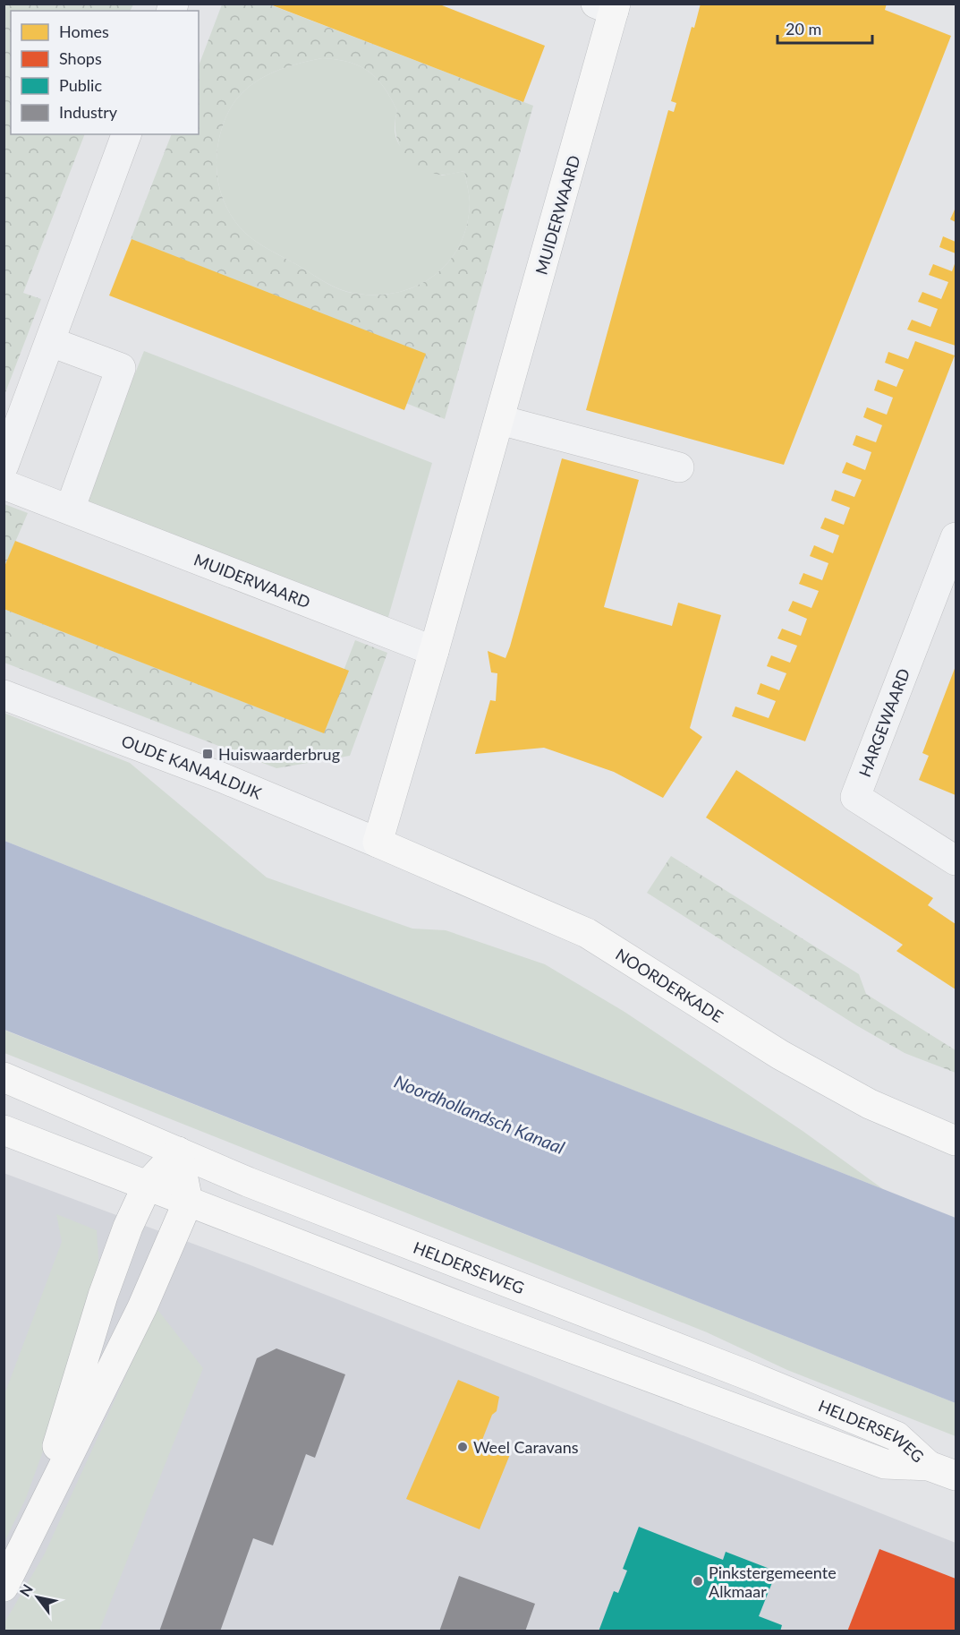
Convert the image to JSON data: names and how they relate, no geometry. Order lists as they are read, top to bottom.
{
  "streets": {
    "main road": ["MUIDERWAARD", "NOORDERKADE", "HELDERSEWEG"],
    "street": ["HARGEWAARD", "OUDE KANAALDIJK"]
  },
  "crossings": [
    ["MUIDERWAARD", "OUDE KANAALDIJK"],
    ["MUIDERWAARD", "NOORDERKADE"],
    ["OUDE KANAALDIJK", "NOORDERKADE"]
  ],
  "water": ["Noordhollandsch Kanaal"],
  "places": {
    "transit": ["Huiswaarderbrug"],
    "other": ["Weel Caravans", "Pinkstergemeente Alkmaar"]
  },
  "legend": [
    "Homes",
    "Shops",
    "Public",
    "Industry"
  ],
  "scale_bar": "20 m",
  "north": "top left"
}
